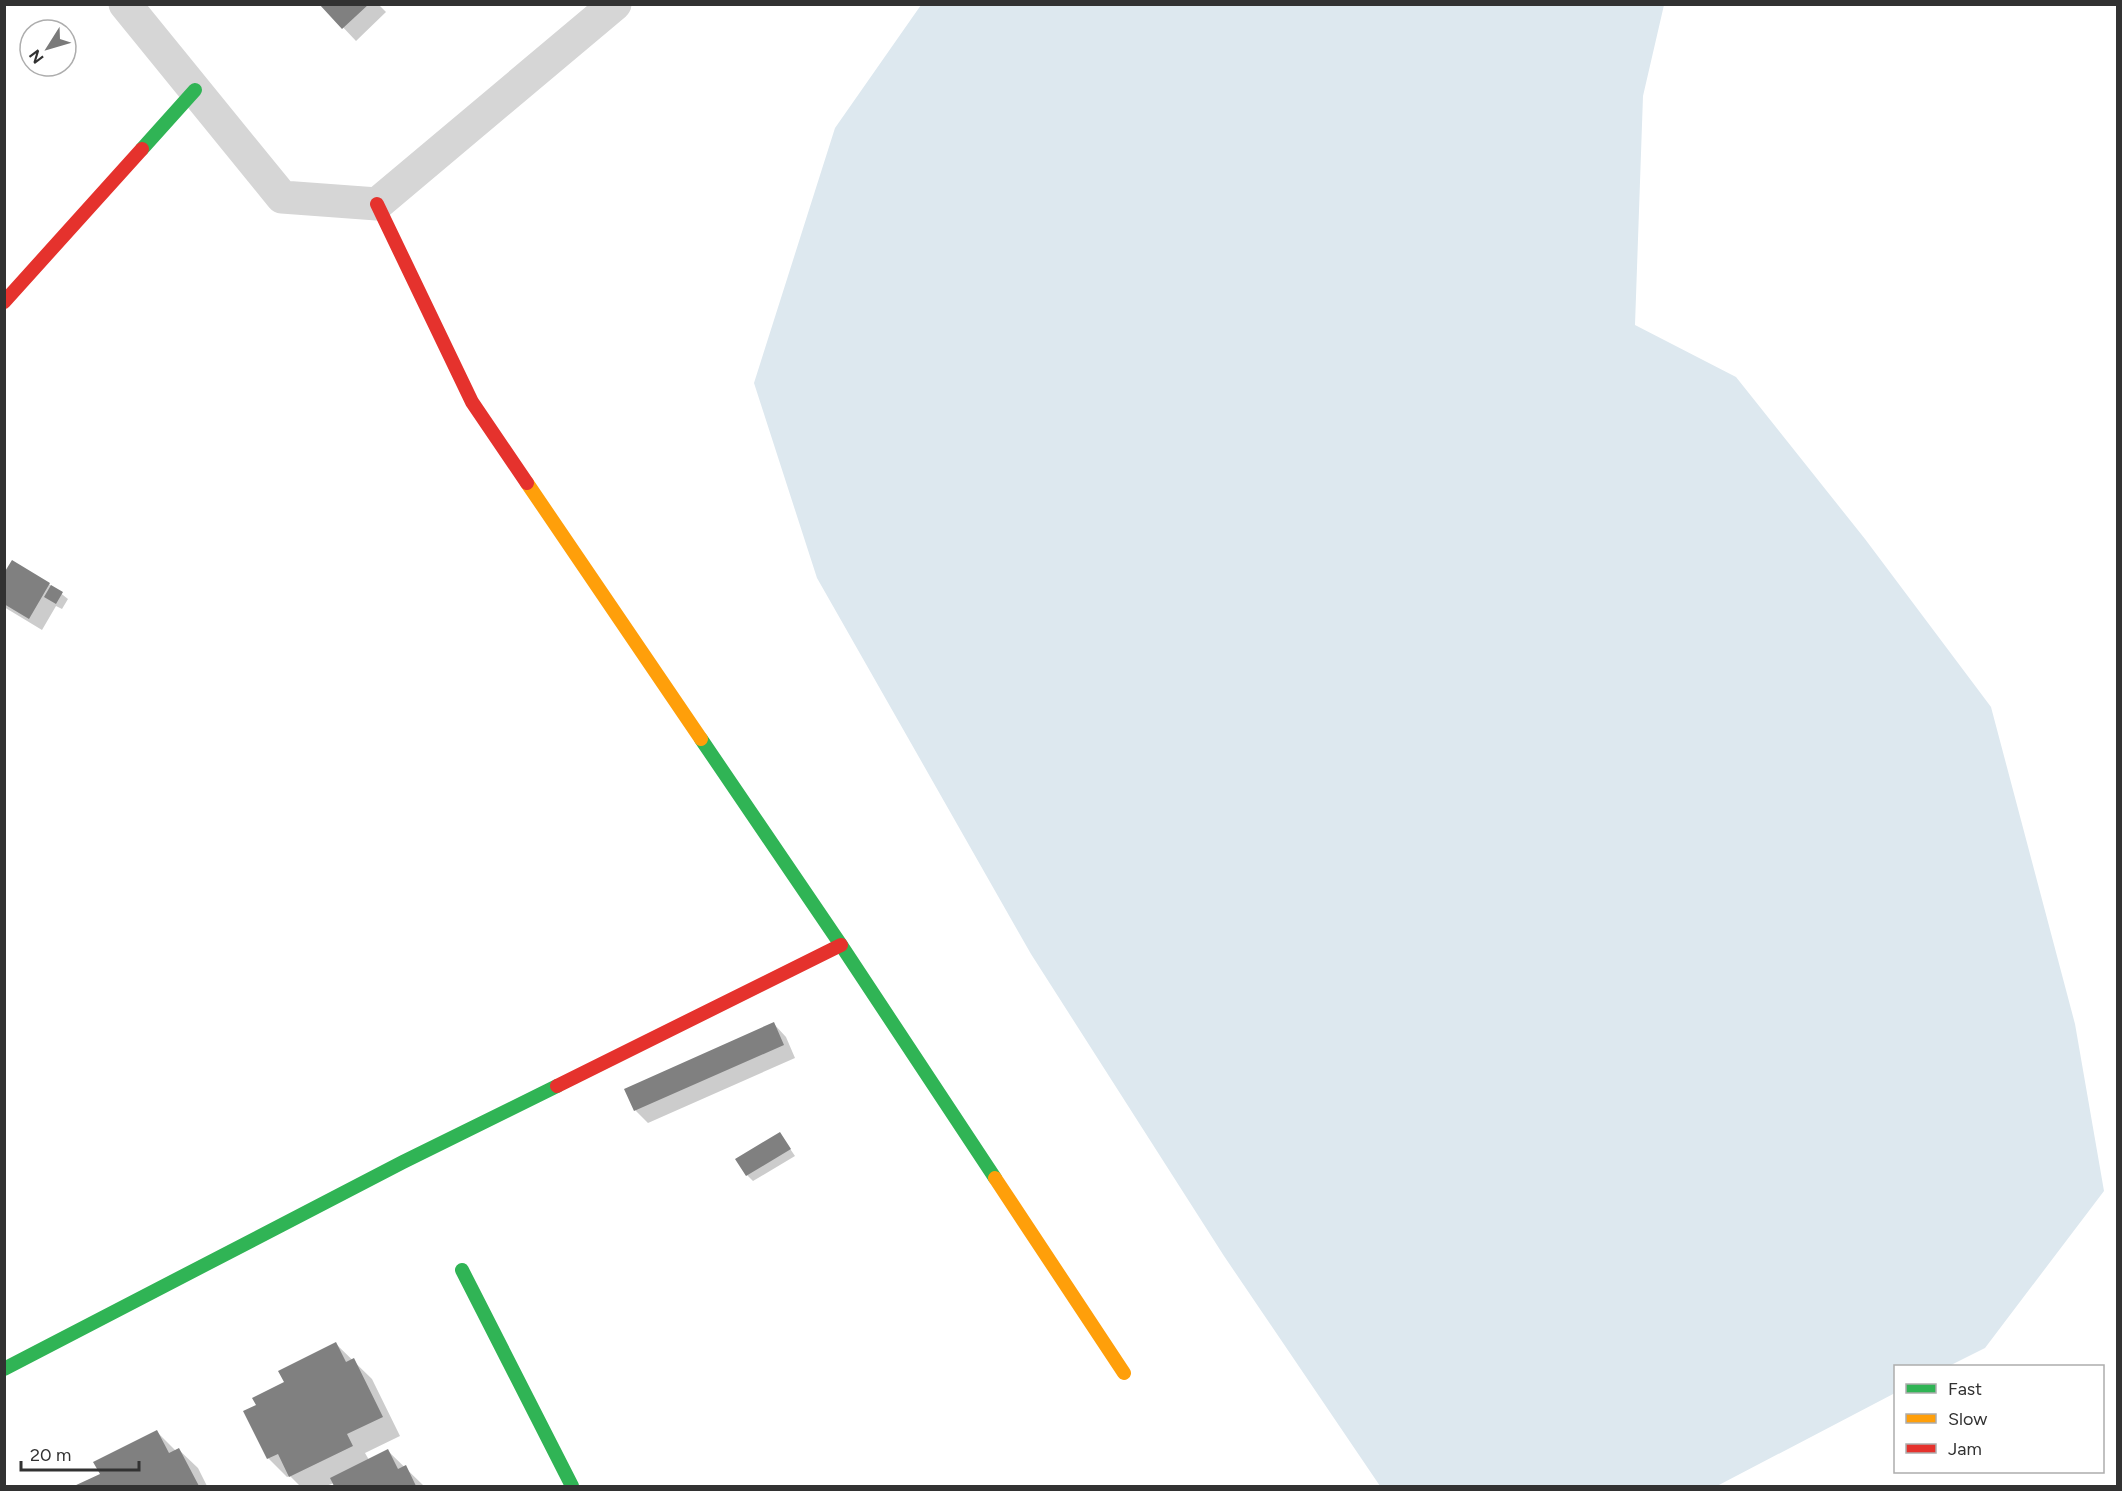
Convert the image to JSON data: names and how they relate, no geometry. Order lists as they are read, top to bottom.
{
  "legend": ["Fast", "Slow", "Jam"],
  "scale_bar": "20 m",
  "north": "bottom left"
}
